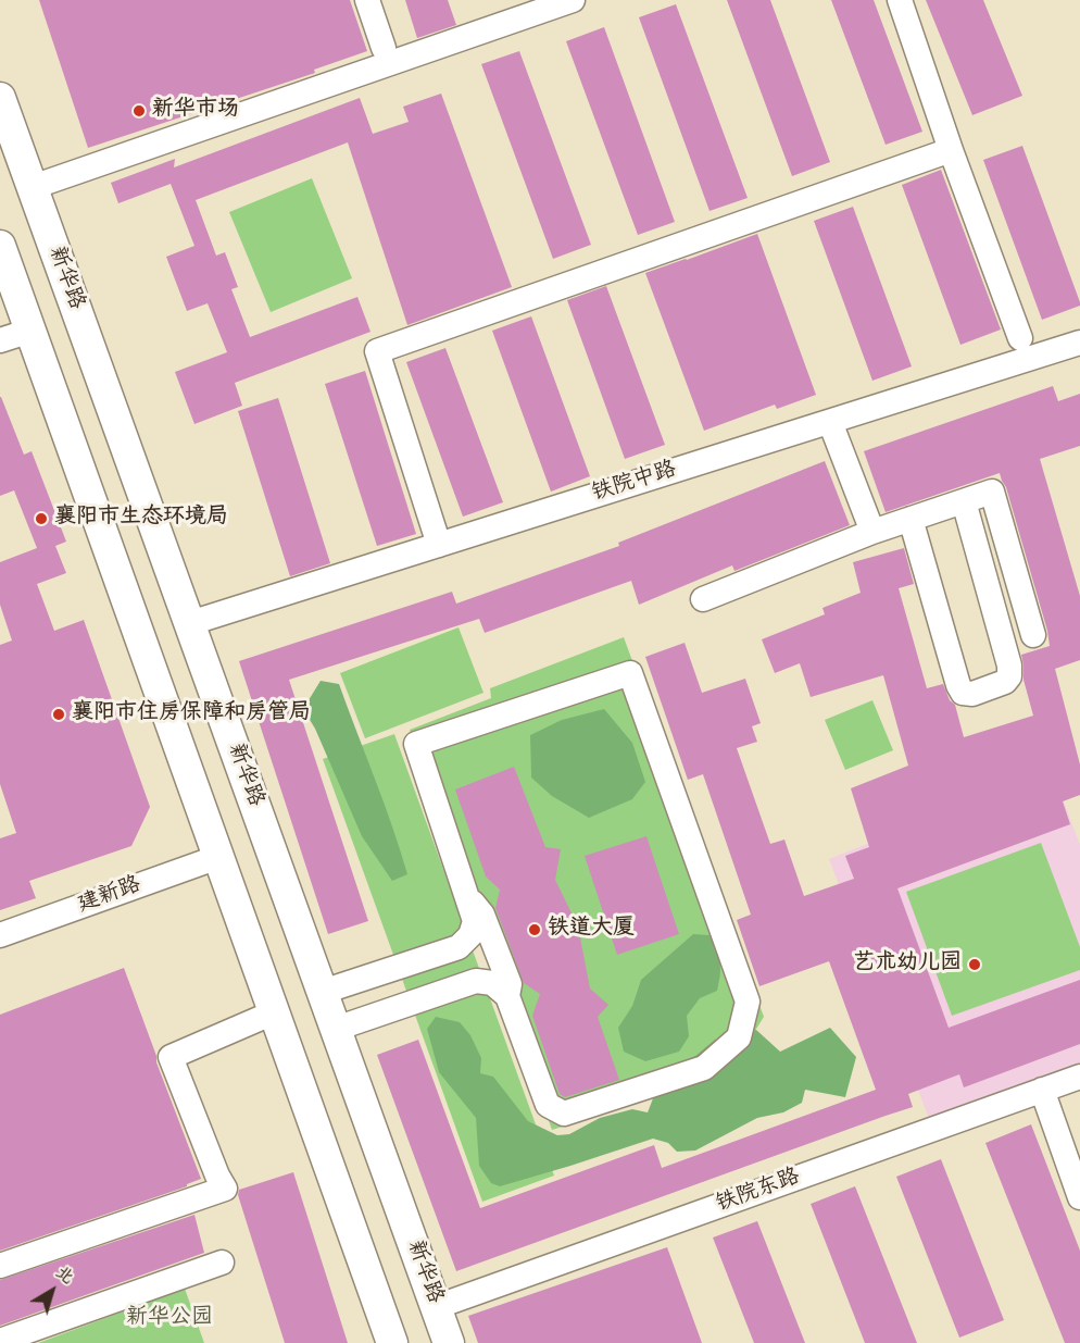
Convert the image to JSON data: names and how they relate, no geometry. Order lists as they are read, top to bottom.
{
  "streets": {
    "main road": ["新华路"],
    "street": ["铁院中路", "建新路", "铁院东路"]
  },
  "crossings": [
    ["新华路", "铁院中路"],
    ["新华路", "铁院东路"]
  ],
  "parks": ["新华公园"],
  "places": [
    "新华市场",
    "襄阳市生态环境局",
    "襄阳市住房保障和房管局",
    "铁道大厦",
    "艺术幼儿园"
  ],
  "north": "top right"
}
